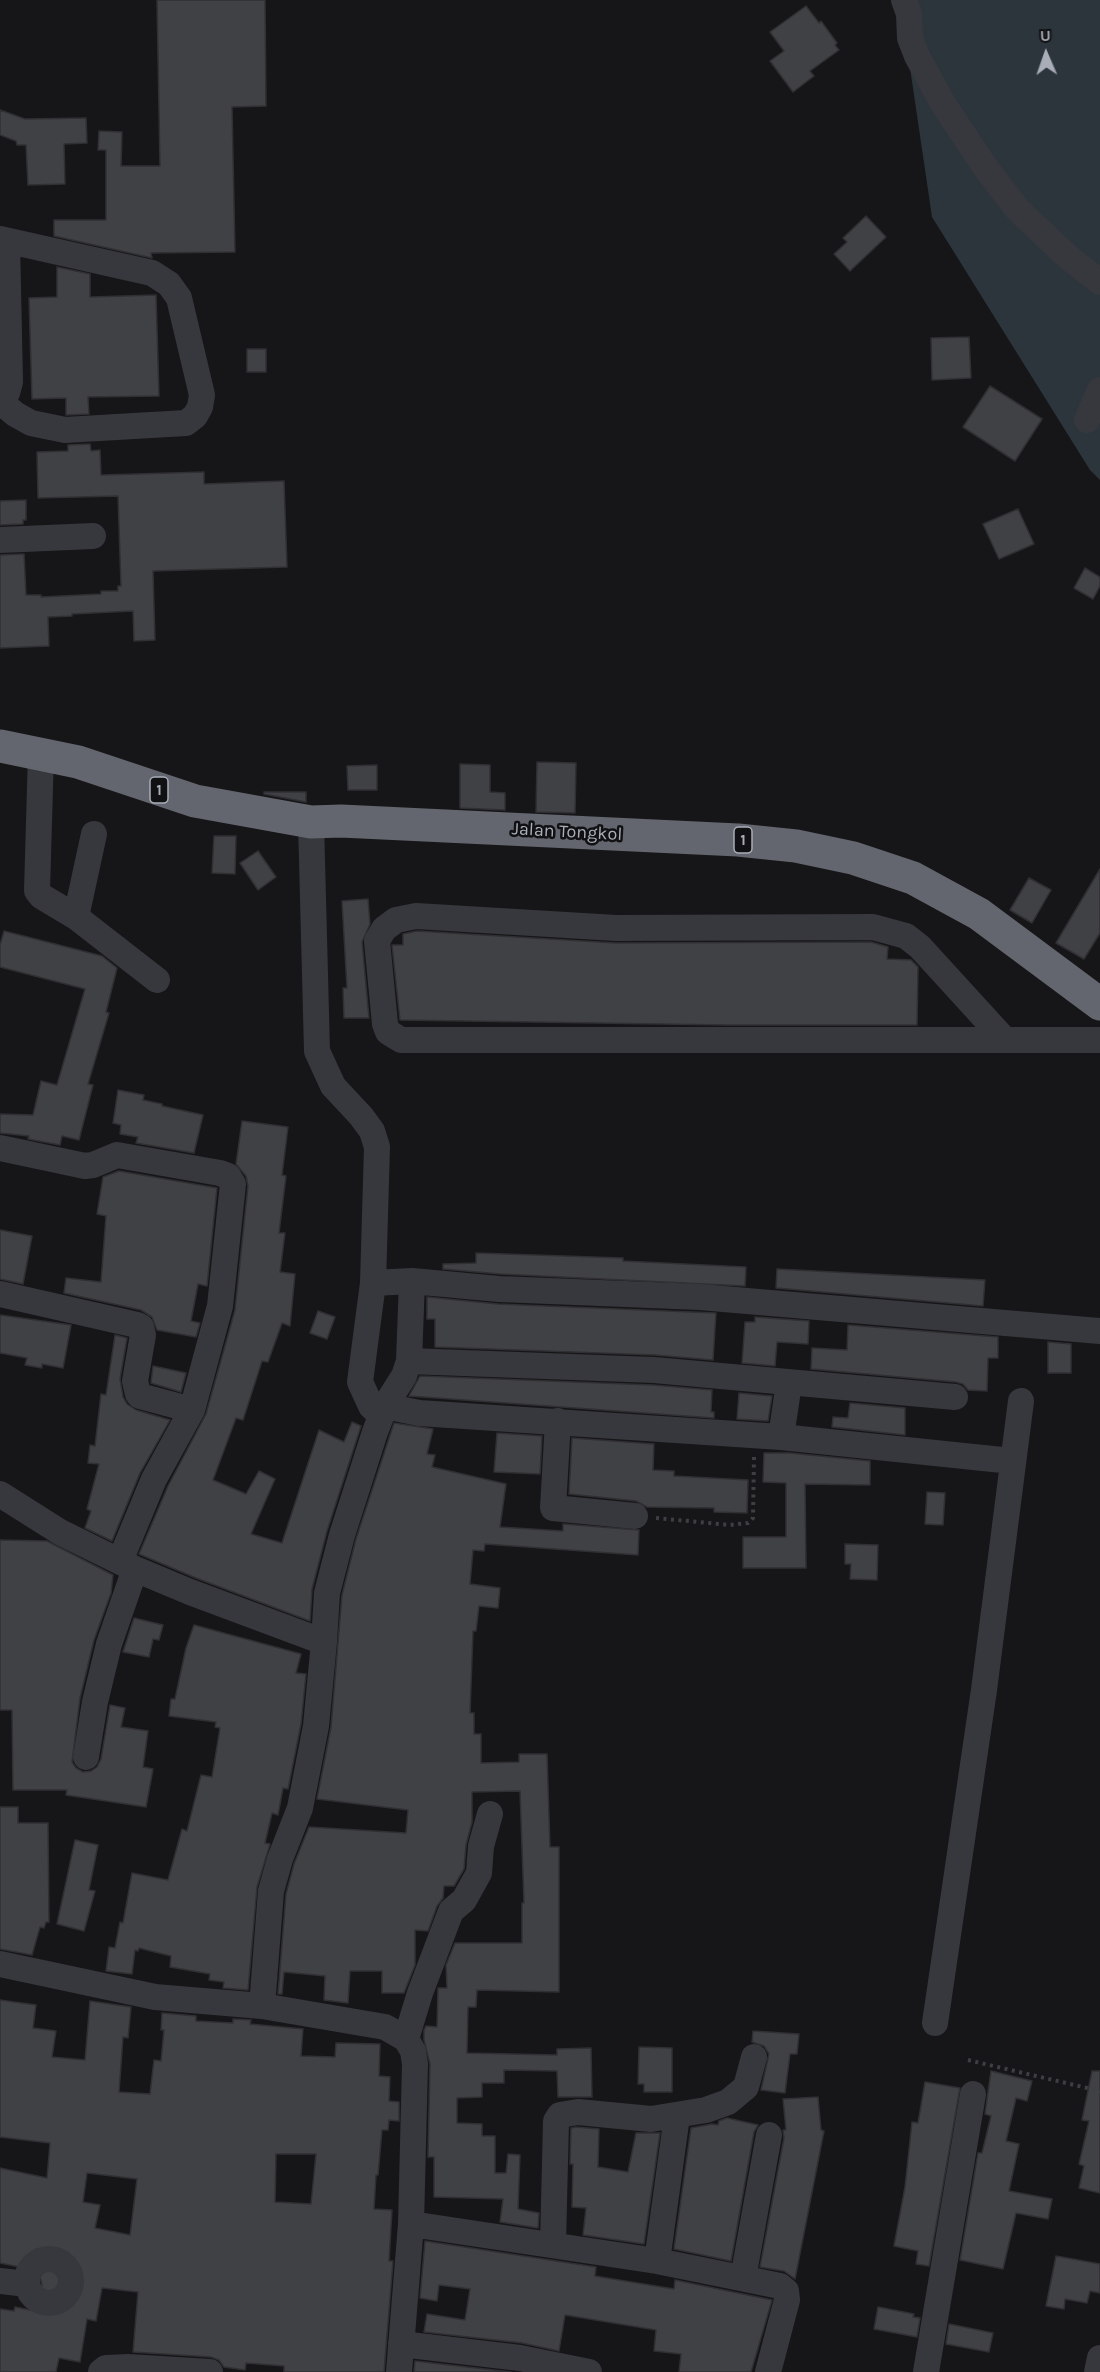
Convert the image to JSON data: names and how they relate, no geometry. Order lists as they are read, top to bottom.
{
  "streets": {
    "highway": ["1", "Jalan Tongkol"]
  },
  "north": "top"
}
